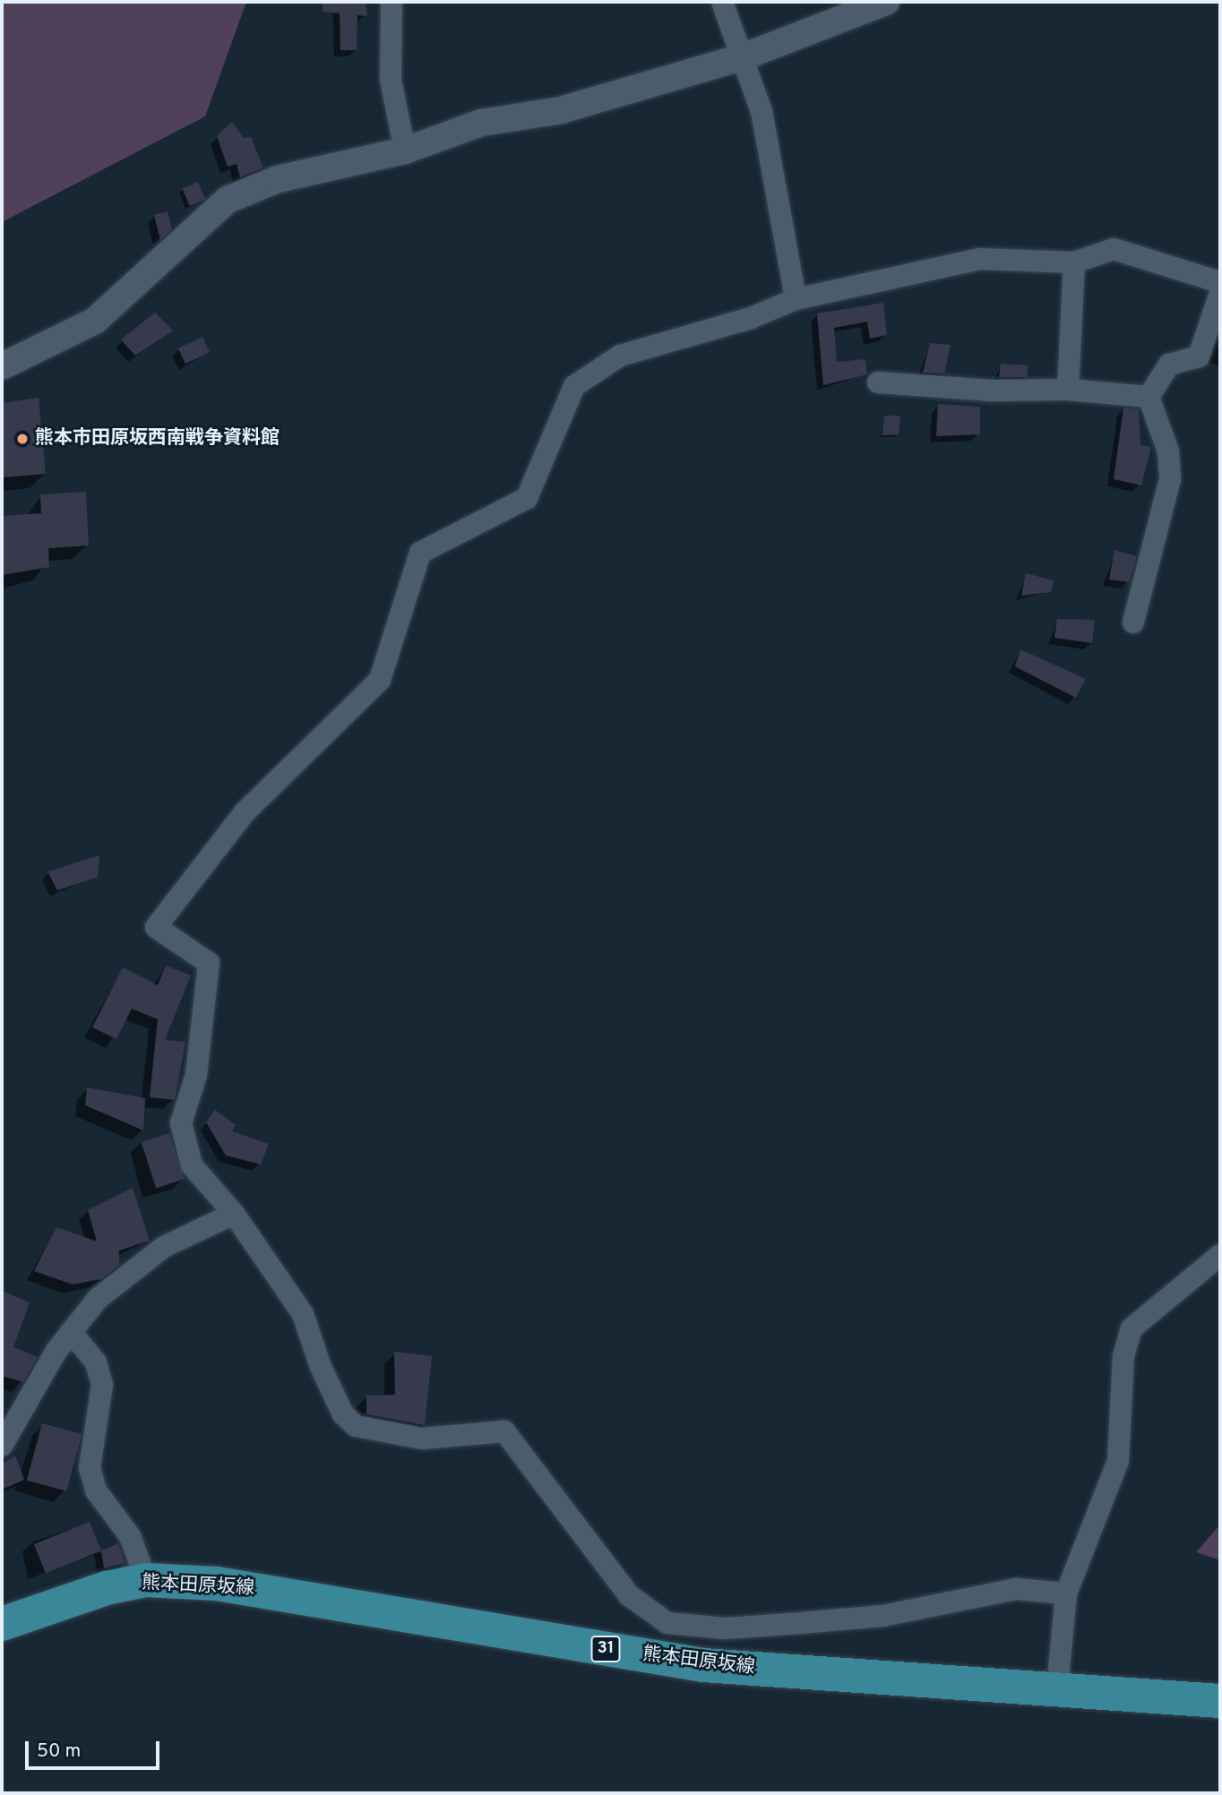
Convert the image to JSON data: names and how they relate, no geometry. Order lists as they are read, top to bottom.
{
  "streets": {
    "main road": ["熊本田原坂線", "31"]
  },
  "places": ["熊本市田原坂西南戦争資料館"],
  "scale_bar": "50 m"
}
